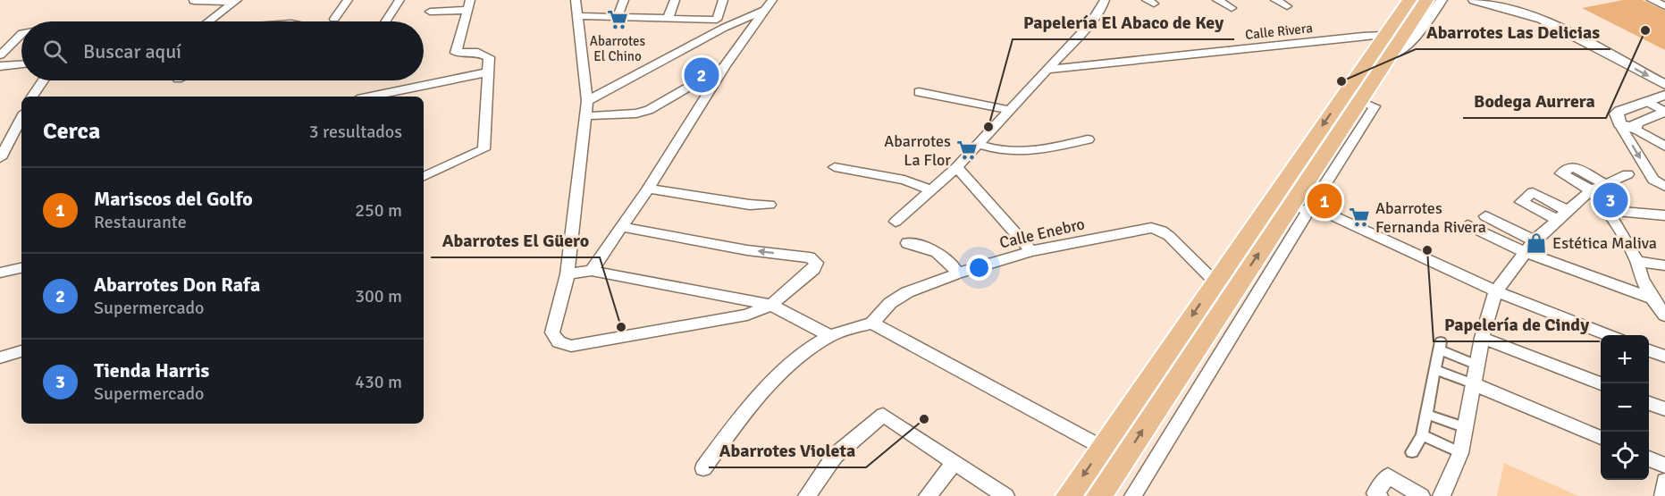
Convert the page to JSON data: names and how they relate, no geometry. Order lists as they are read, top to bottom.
{
  "streets": {
    "street": ["Calle Rivera", "Calle Enebro"]
  },
  "places": {
    "supermarket": ["Abarrotes El Chino", "Abarrotes La Flor", "Abarrotes Fernanda Rivera"],
    "other": [
      "Bodega Aurrera",
      "Abarrotes Las Delicias",
      "Papelería El Abaco de Key",
      "Papelería de Cindy",
      "Abarrotes El Güero",
      "Abarrotes Violeta"
    ],
    "shop": ["Estética Maliva"]
  },
  "page": {
    "search": "Buscar aquí",
    "pins": ["2", "3", "1"],
    "heading": ["Cerca", "3 resultados"],
    "list": [
      {
        "mark": "1",
        "name": "Mariscos del Golfo",
        "note": "Restaurante",
        "value": "250 m"
      },
      {
        "mark": "2",
        "name": "Abarrotes Don Rafa",
        "note": "Supermercado",
        "value": "300 m"
      },
      {
        "mark": "3",
        "name": "Tienda Harris",
        "note": "Supermercado",
        "value": "430 m"
      }
    ],
    "map_buttons": ["+", "−"]
  }
}
